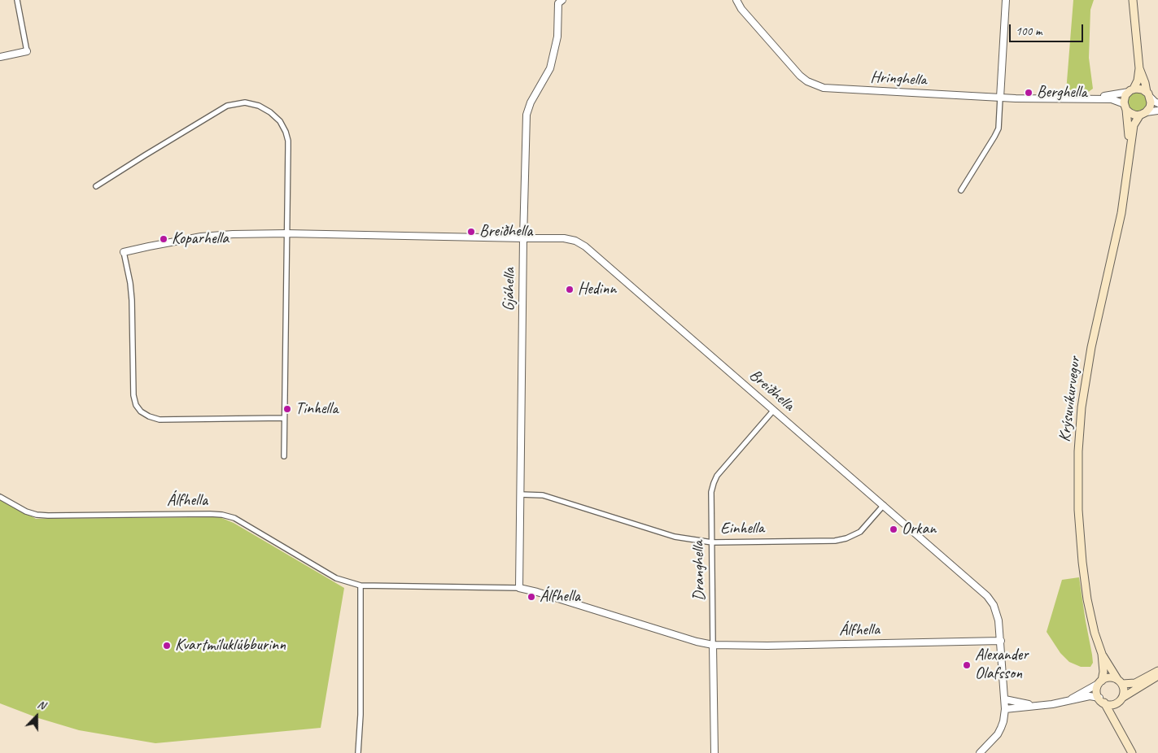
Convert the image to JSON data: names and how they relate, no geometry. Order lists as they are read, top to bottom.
{
  "streets": {
    "main road": ["Krýsuvíkurvegur"],
    "street": [
      "Hringhella",
      "Gjáhella",
      "Breiðhella",
      "Álfhella",
      "Einhella",
      "Dranghella"
    ]
  },
  "crossings": [
    ["Gjáhella", "Breiðhella"],
    ["Gjáhella", "Álfhella"],
    ["Gjáhella", "Einhella"],
    ["Breiðhella", "Álfhella"],
    ["Breiðhella", "Einhella"],
    ["Breiðhella", "Dranghella"],
    ["Álfhella", "Dranghella"],
    ["Einhella", "Dranghella"]
  ],
  "places": [
    "Berghella",
    "Breiðhella",
    "Koparhella",
    "Hedinn",
    "Tinhella",
    "Orkan",
    "Álfhella",
    "Kvartmíluklúbburinn",
    "Alexander Olafsson"
  ],
  "scale_bar": "100 m",
  "north": "top"
}
